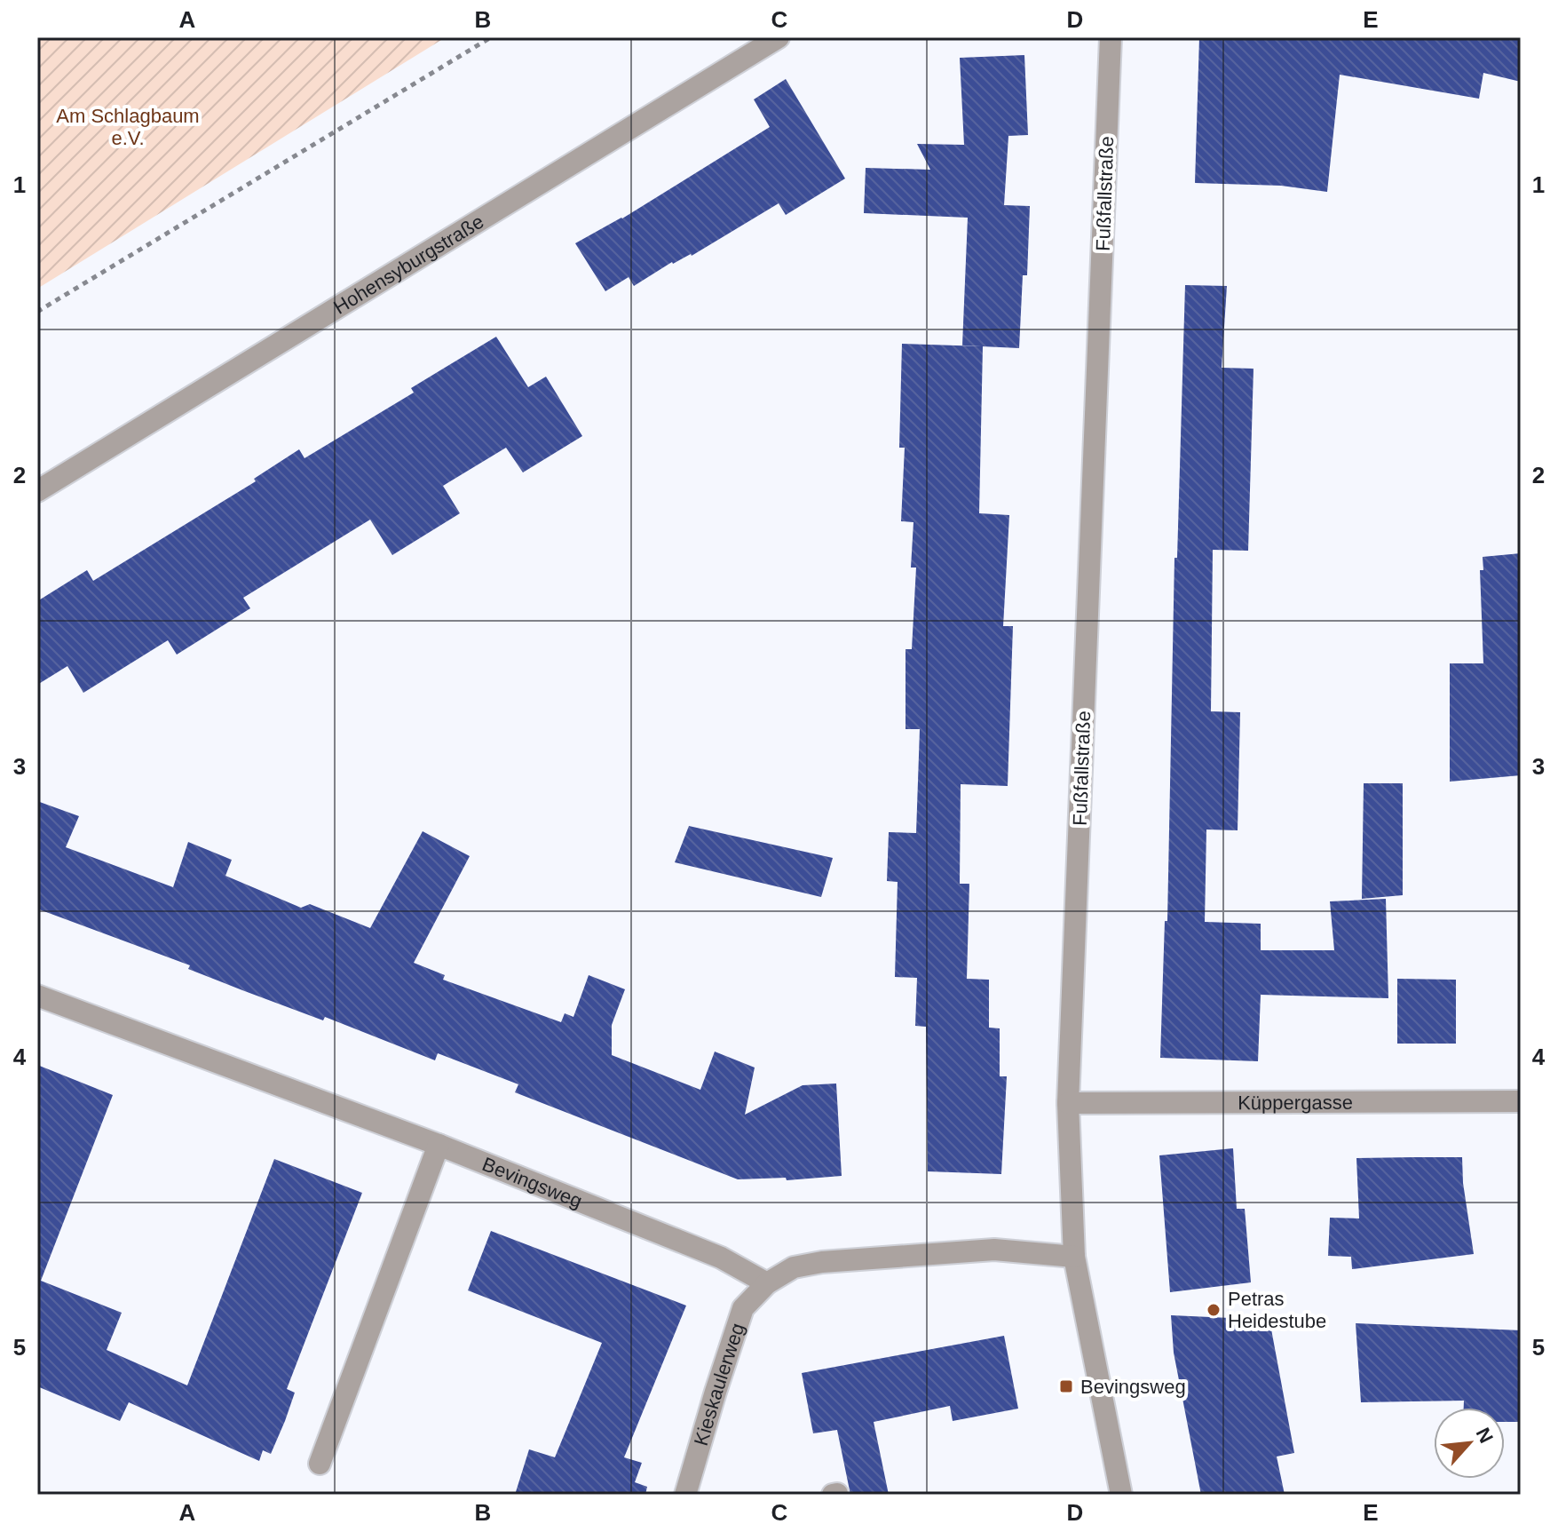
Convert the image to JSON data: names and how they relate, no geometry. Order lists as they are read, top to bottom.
{
  "streets": {
    "street": [
      "Fußfallstraße",
      "Hohensyburgstraße",
      "Küppergasse",
      "Bevingsweg",
      "Kieskaulerweg"
    ]
  },
  "crossings": [
    ["Fußfallstraße", "Küppergasse"],
    ["Bevingsweg", "Kieskaulerweg"]
  ],
  "parks": ["Am Schlagbaum e.V."],
  "places": {
    "other": ["Petras Heidestube"],
    "transit": ["Bevingsweg"]
  },
  "north": "top right",
  "grid": {
    "columns": [
      "A",
      "B",
      "C",
      "D",
      "E"
    ],
    "rows": [
      "1",
      "2",
      "3",
      "4",
      "5"
    ]
  }
}
